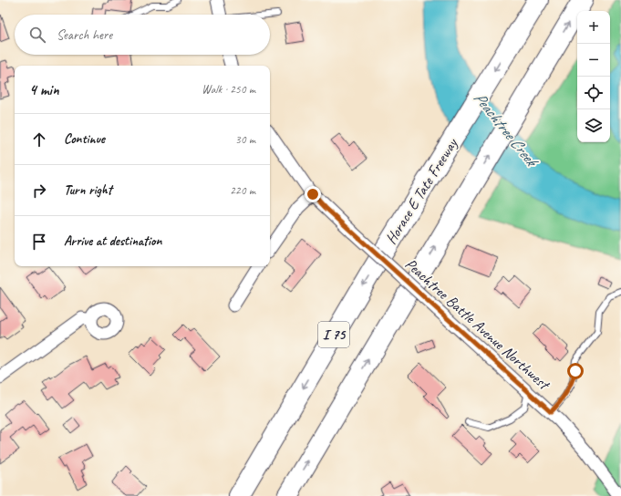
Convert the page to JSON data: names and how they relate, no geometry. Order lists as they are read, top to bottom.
{
  "streets": {
    "highway": ["Horace E Tate Freeway", "I 75"],
    "street": ["Peachtree Battle Avenue Northwest"]
  },
  "water": ["Peachtree Creek"],
  "page": {
    "map_buttons": ["+", "−"],
    "search": "Search here",
    "heading": ["4 min", "Walk · 250 m"],
    "list": [
      ["Continue", "30 m"],
      ["Turn right", "220 m"],
      "Arrive at destination"
    ]
  }
}
